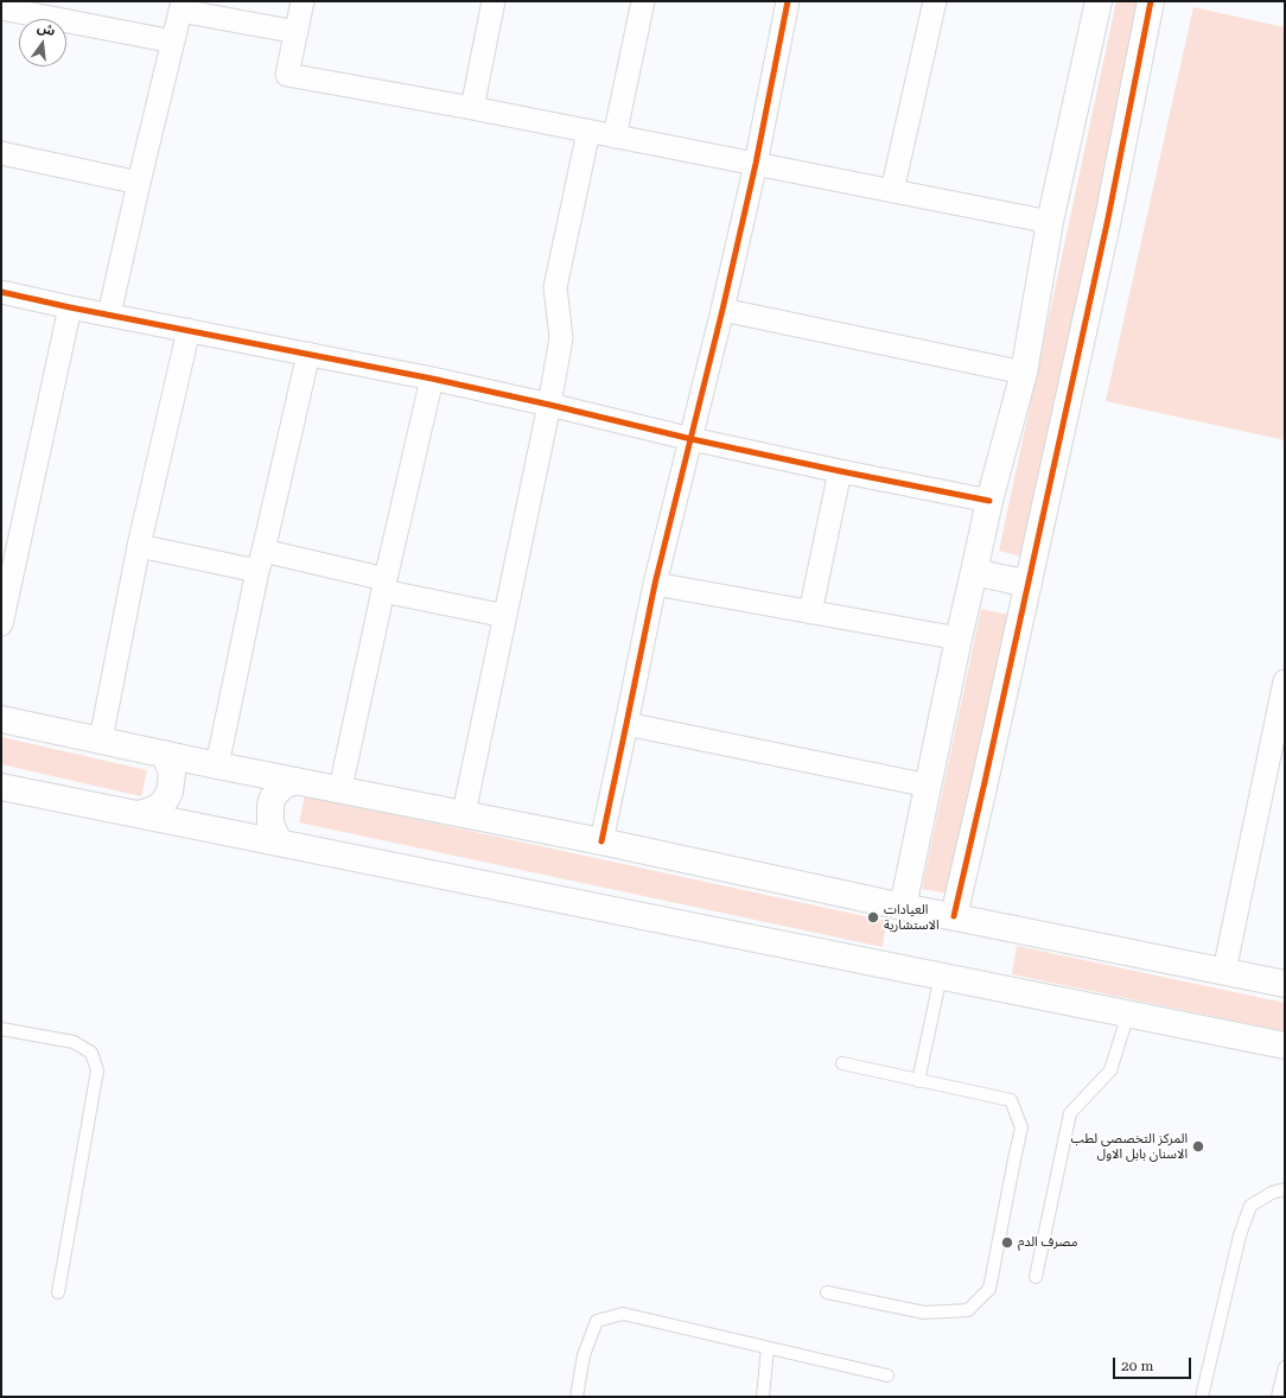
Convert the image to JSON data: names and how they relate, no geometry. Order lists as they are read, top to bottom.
{
  "places": ["العيادات الاستشارية", "المركز التخصصي لطب الاسنان بابل الاول", "مصرف الدم"],
  "scale_bar": "20 m",
  "north": "top"
}
